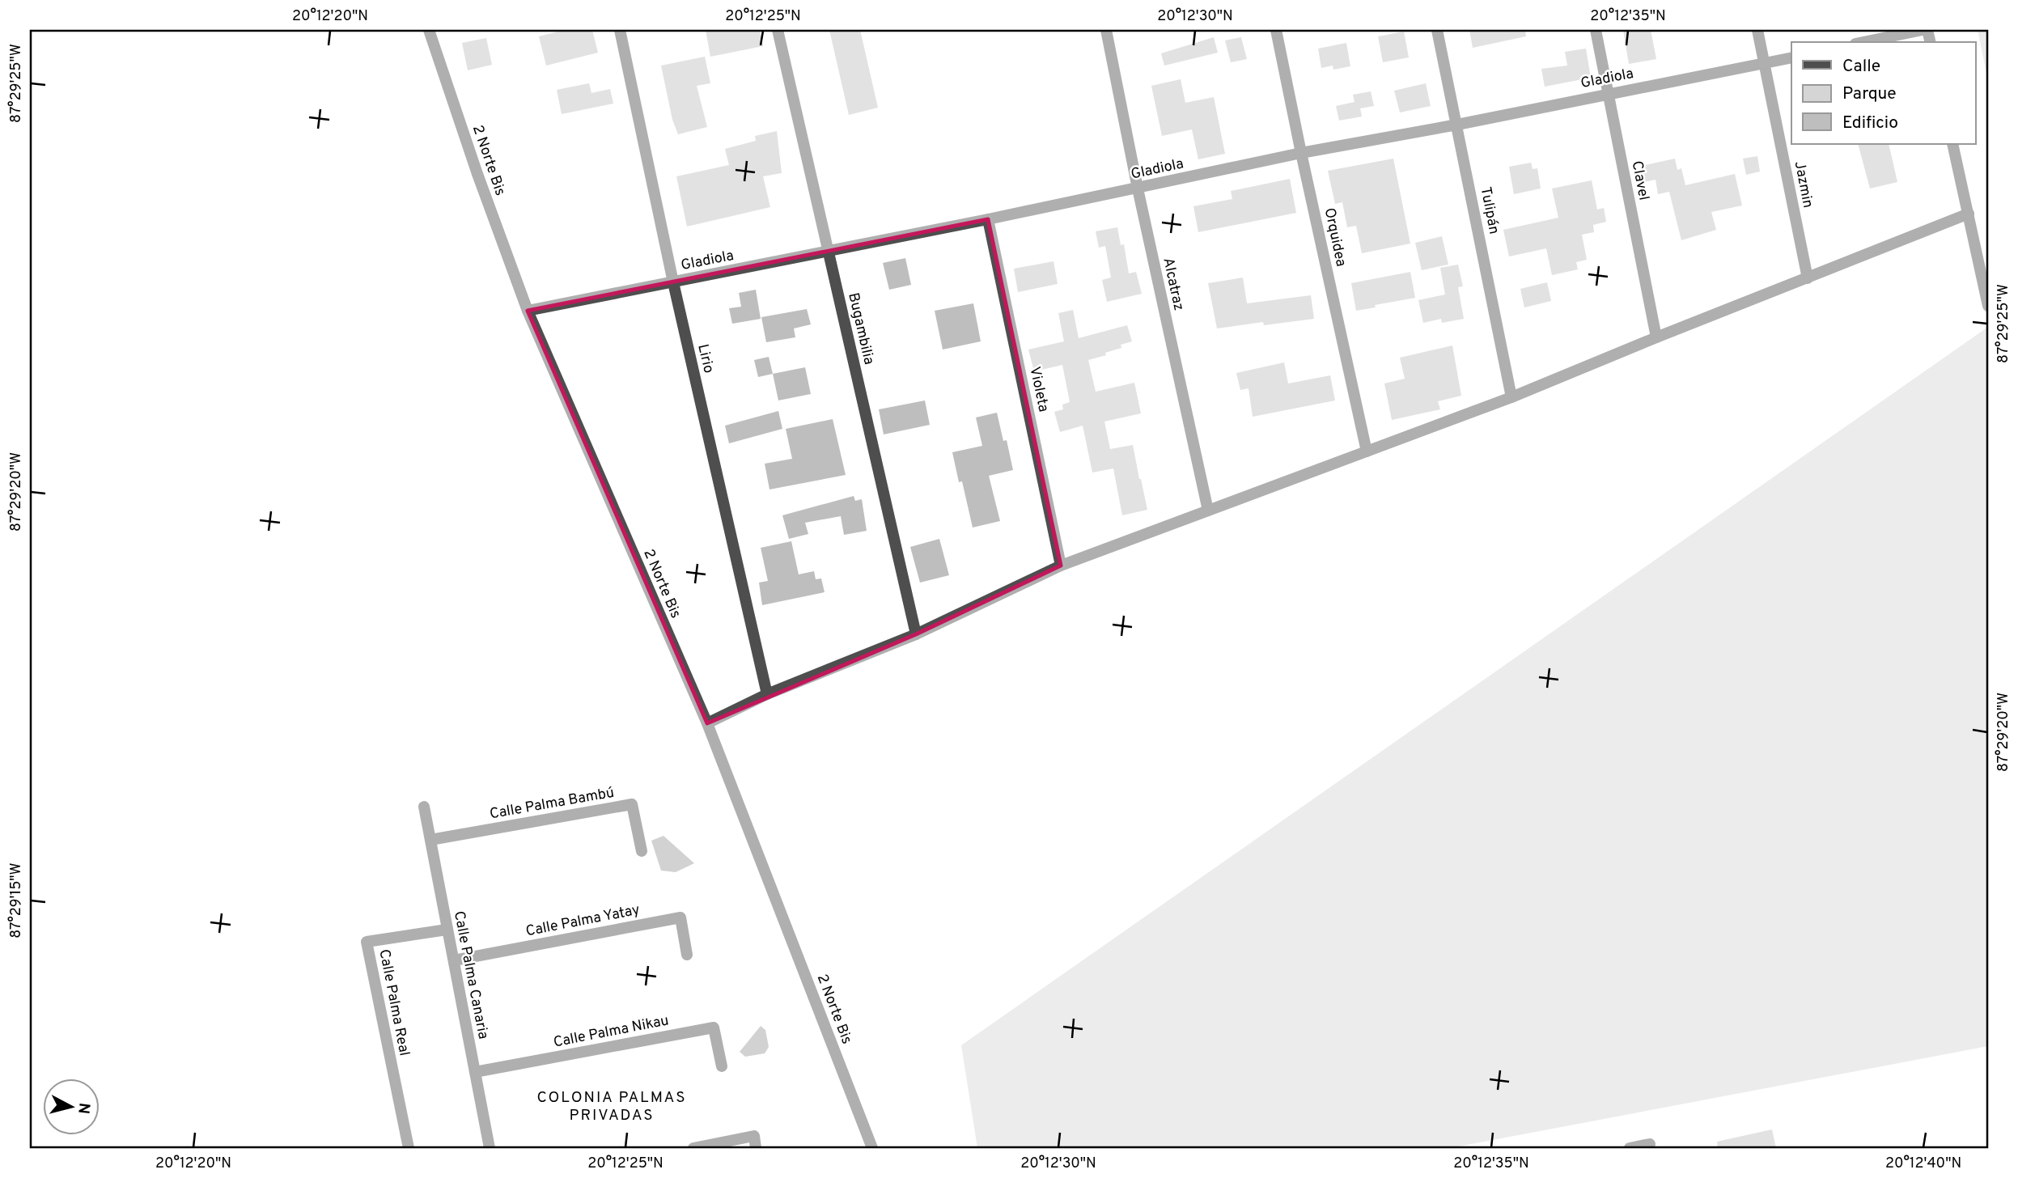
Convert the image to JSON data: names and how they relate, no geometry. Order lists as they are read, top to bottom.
{
  "streets": {
    "street": [
      "Gladiola",
      "2 Norte Bis",
      "Clavel",
      "Jazmin",
      "Tulipán",
      "Orquidea",
      "Alcatraz",
      "Bugambilia",
      "Lirio",
      "Violeta",
      "Calle Palma Bambú",
      "Calle Palma Yatay",
      "Calle Palma Canaria",
      "Calle Palma Real",
      "Calle Palma Nikau"
    ]
  },
  "crossings": [
    ["Gladiola", "2 Norte Bis"],
    ["Gladiola", "Clavel"],
    ["Gladiola", "Jazmin"],
    ["Gladiola", "Tulipán"],
    ["Gladiola", "Orquidea"],
    ["Gladiola", "Alcatraz"],
    ["Gladiola", "Bugambilia"],
    ["Gladiola", "Lirio"],
    ["Gladiola", "Violeta"],
    ["Calle Palma Bambú", "Calle Palma Canaria"],
    ["Calle Palma Yatay", "Calle Palma Canaria"],
    ["Calle Palma Canaria", "Calle Palma Real"],
    ["Calle Palma Canaria", "Calle Palma Nikau"]
  ],
  "districts": ["COLONIA PALMAS PRIVADAS"],
  "legend": ["Calle", "Parque", "Edificio"],
  "north": "right",
  "coordinates": [
    "20°12'20\"N",
    "20°12'25\"N",
    "20°12'30\"N",
    "20°12'35\"N",
    "87°29'25\"W",
    "87°29'20\"W",
    "87°29'15\"W",
    "20°12'40\"N"
  ]
}
